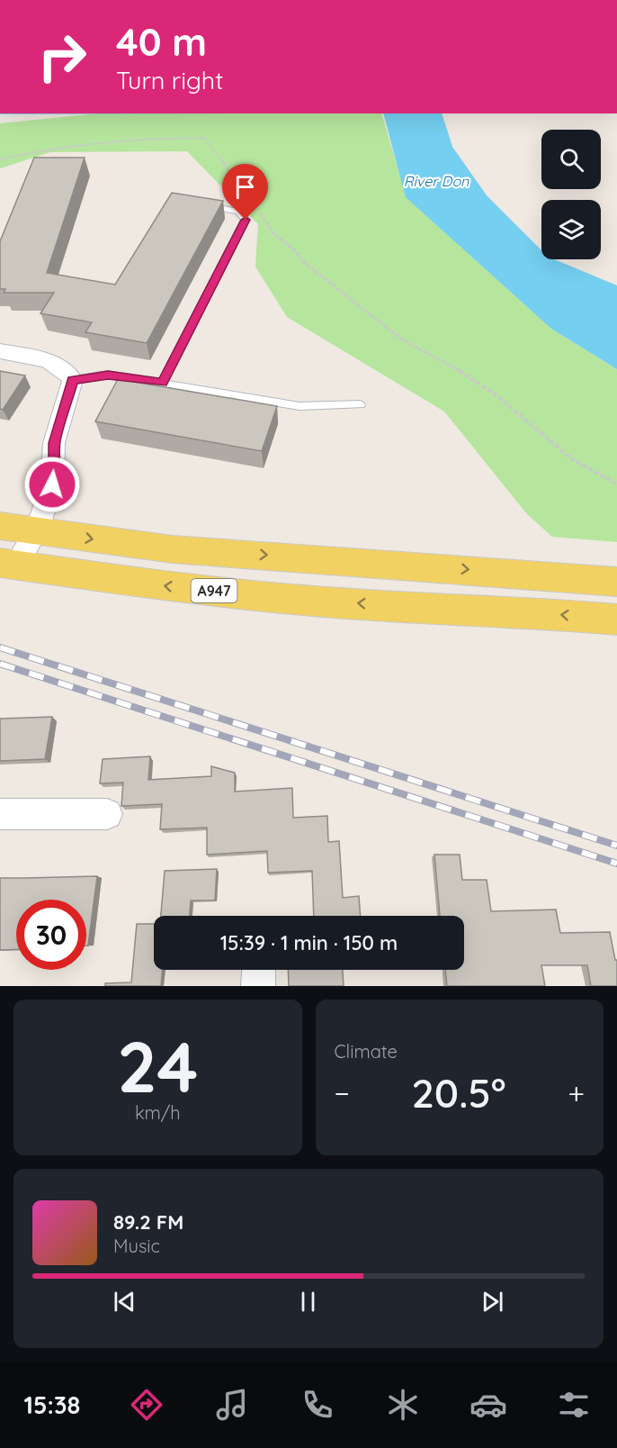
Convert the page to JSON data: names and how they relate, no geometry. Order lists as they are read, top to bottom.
{
  "streets": {
    "main road": ["A947"]
  },
  "water": ["River Don"],
  "page": {
    "turn": ["40 m", "Turn right"],
    "limit": "30",
    "trip": "15:39 · 1 min · 150 m",
    "tile": [
      ["24", "km/h"],
      "Climate"
    ],
    "heat": ["−", "20.5°", "+"],
    "song": ["89.2 FM", "Music"],
    "tabs": "15:38"
  }
}
